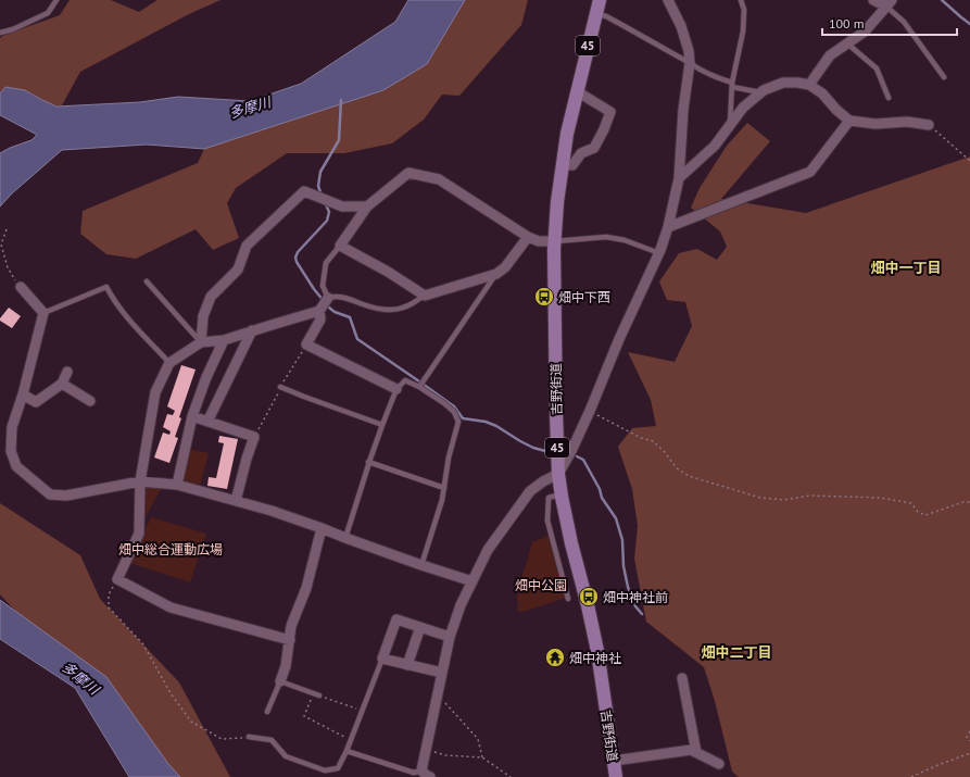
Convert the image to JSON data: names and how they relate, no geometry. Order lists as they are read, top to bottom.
{
  "streets": {
    "main road": ["45", "吉野街道"]
  },
  "districts": ["畑中一丁目", "畑中二丁目"],
  "water": ["多摩川"],
  "parks": ["畑中総合運動広場", "畑中公園"],
  "places": {
    "bus stop": ["畑中下西", "畑中神社前"],
    "temple": ["畑中神社"]
  },
  "scale_bar": "100 m"
}
